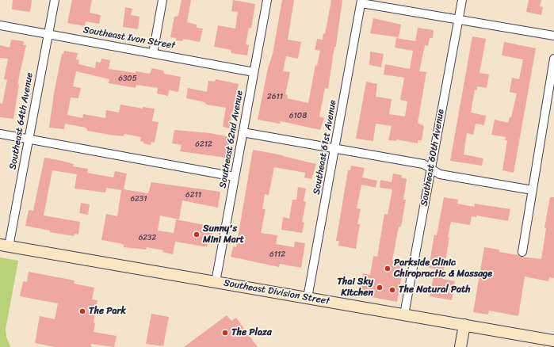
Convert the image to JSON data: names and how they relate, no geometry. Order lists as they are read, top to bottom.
{
  "streets": {
    "main road": ["Southeast Division Street"],
    "street": [
      "Southeast Ivon Street",
      "Southeast 64th Avenue",
      "Southeast 62nd Avenue",
      "Southeast 61st Avenue",
      "Southeast 60th Avenue"
    ]
  },
  "crossings": [
    ["Southeast Ivon Street", "Southeast 64th Avenue"],
    ["Southeast Ivon Street", "Southeast 62nd Avenue"],
    ["Southeast 64th Avenue", "Southeast Division Street"],
    ["Southeast 62nd Avenue", "Southeast Division Street"],
    ["Southeast 61st Avenue", "Southeast Division Street"],
    ["Southeast 60th Avenue", "Southeast Division Street"]
  ],
  "places": [
    "Sunny's Mini Mart",
    "Parkside Clinic Chiropractic & Massage",
    "Thai Sky Kitchen",
    "The Natural Path",
    "The Park",
    "The Plaza"
  ],
  "house_numbers": [
    "6305",
    "2611",
    "6108",
    "6212",
    "6211",
    "6231",
    "6232",
    "6112"
  ]
}
